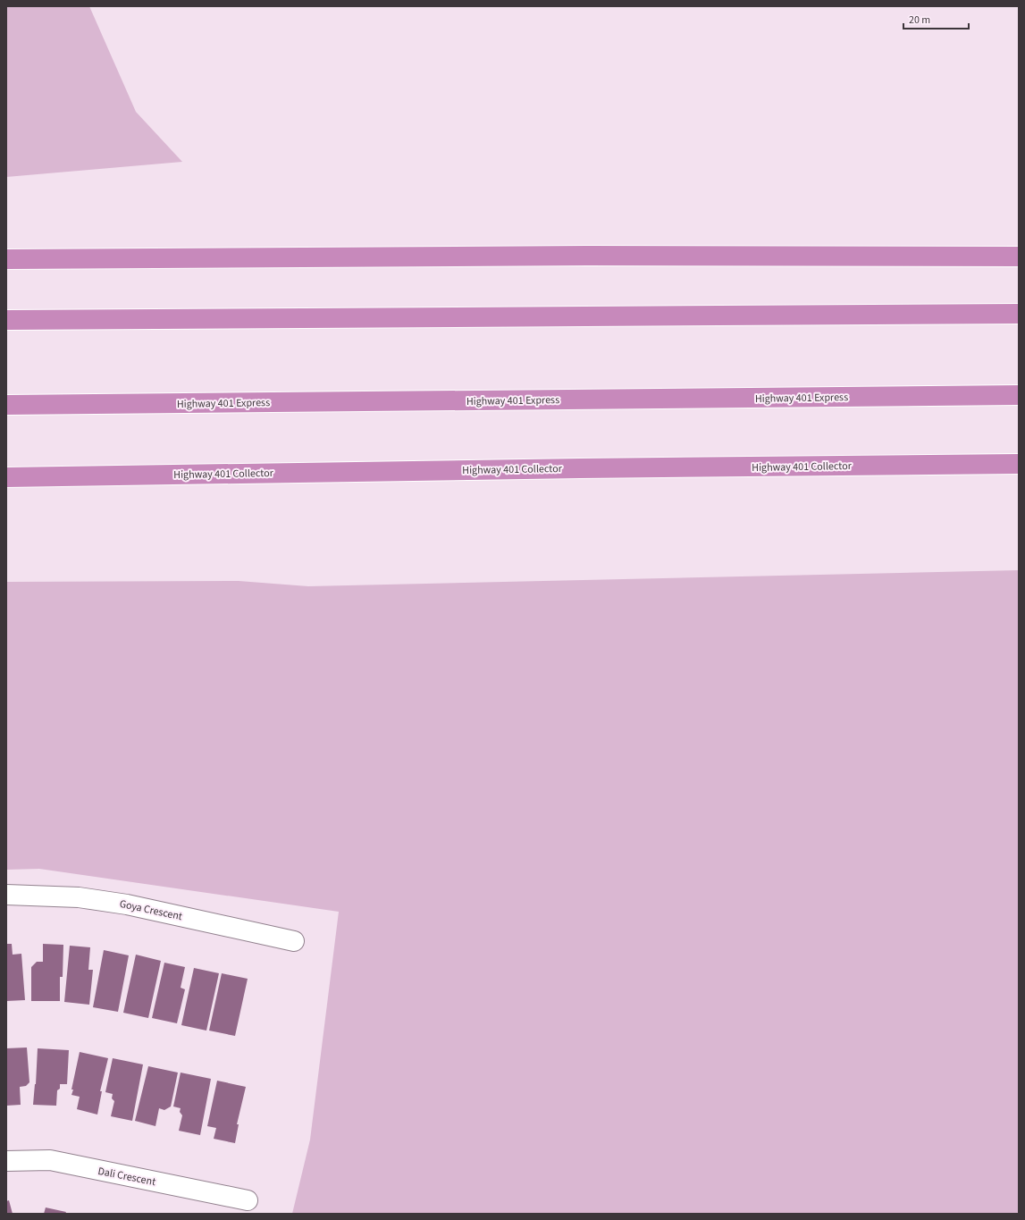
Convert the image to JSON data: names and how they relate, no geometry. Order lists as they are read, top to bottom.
{
  "streets": {
    "highway": ["Highway 401 Express", "Highway 401 Collector"],
    "street": ["Goya Crescent", "Dali Crescent"]
  },
  "scale_bar": "20 m"
}
